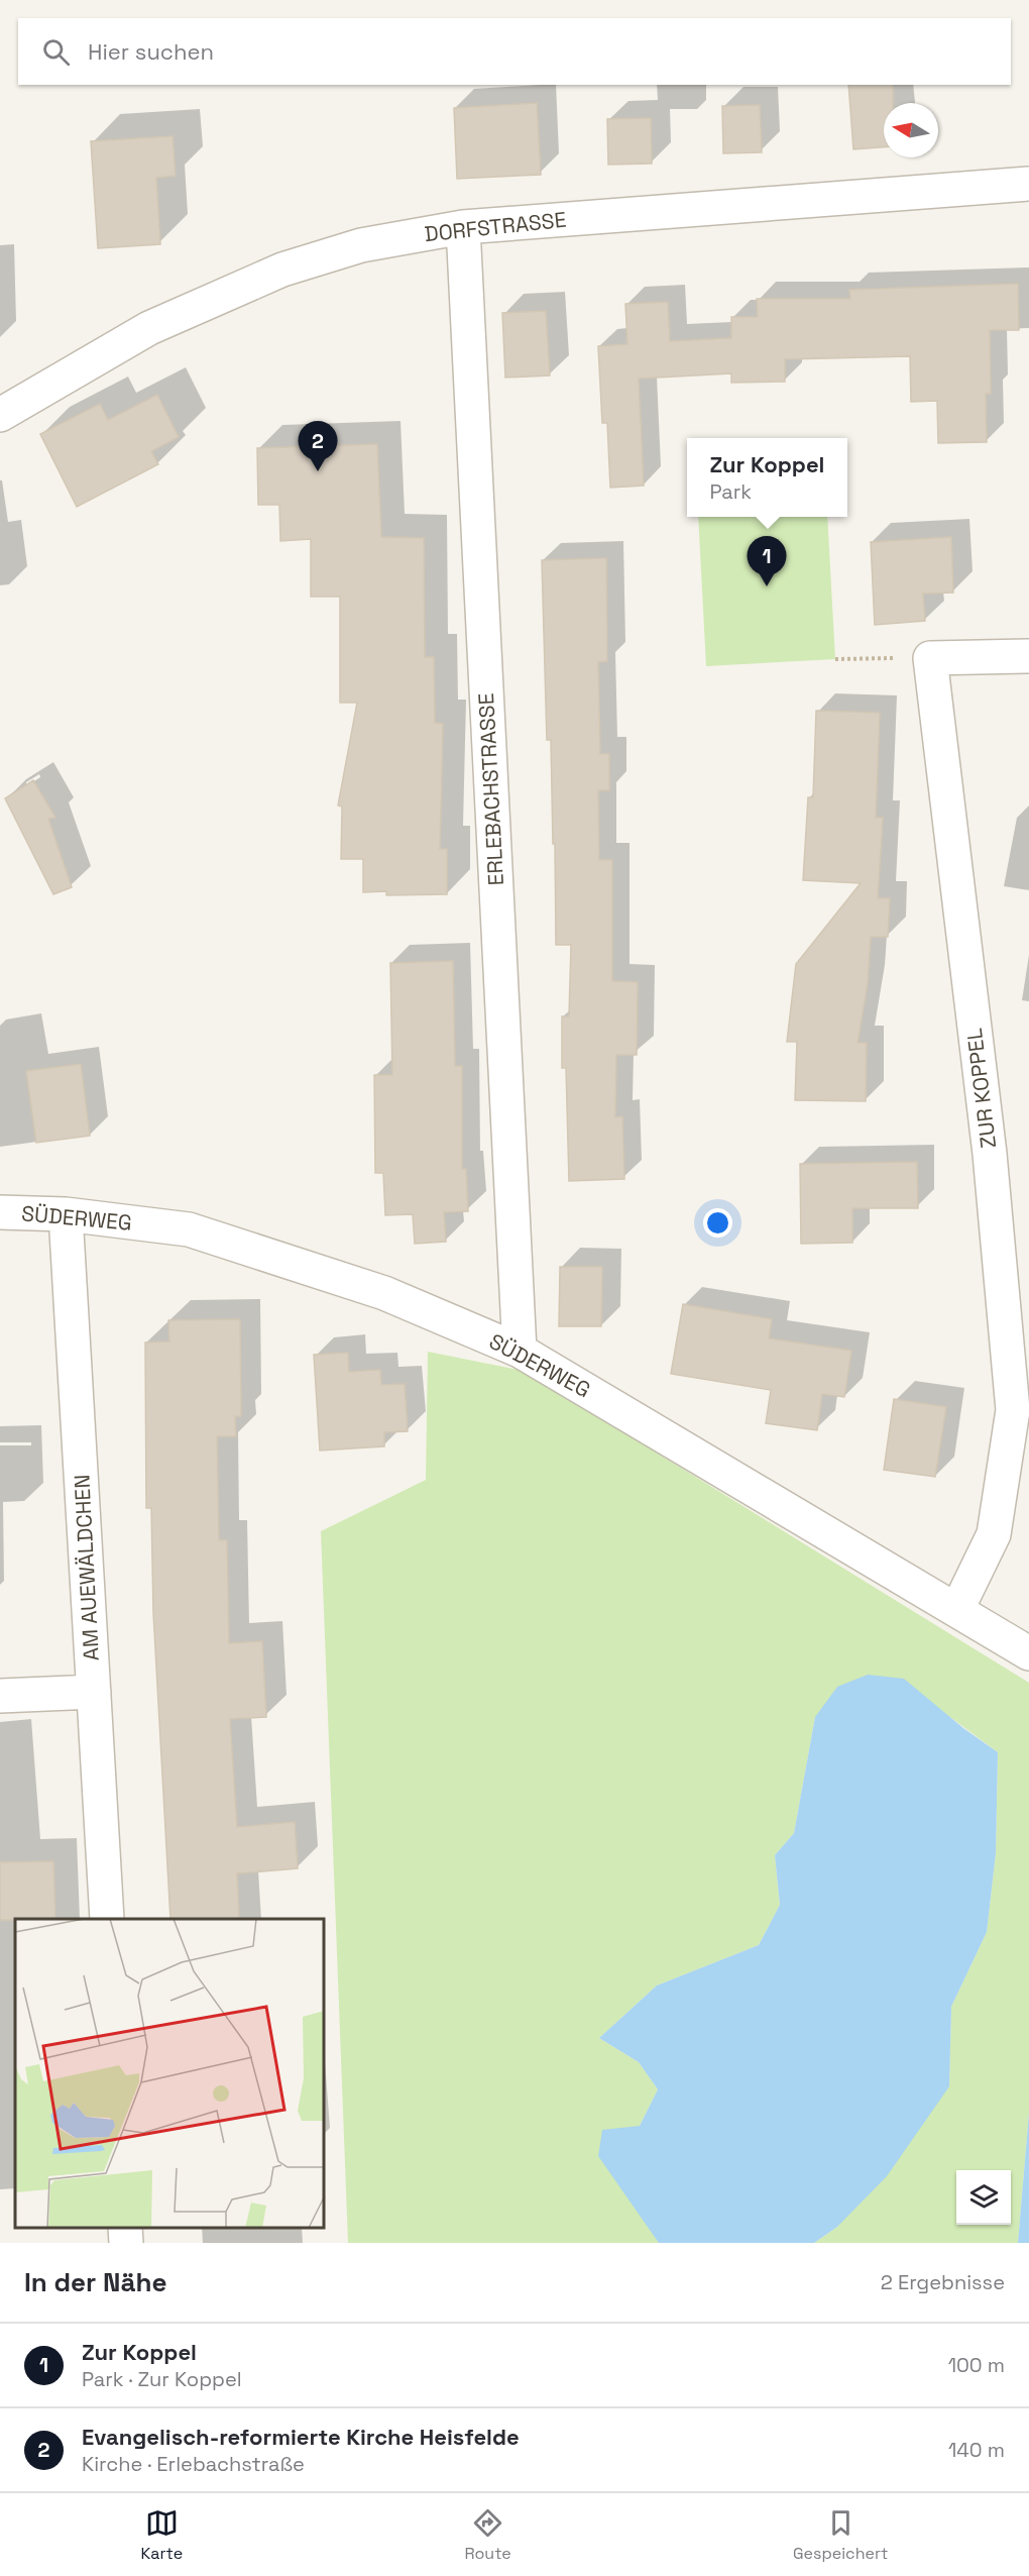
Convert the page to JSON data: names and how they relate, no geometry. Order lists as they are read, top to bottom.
{
  "streets": {
    "street": [
      "DORFSTRASSE",
      "ERLEBACHSTRASSE",
      "ZUR KOPPEL",
      "SÜDERWEG",
      "AM AUEWÄLDCHEN"
    ]
  },
  "crossings": [
    ["DORFSTRASSE", "ERLEBACHSTRASSE"],
    ["ERLEBACHSTRASSE", "SÜDERWEG"],
    ["ZUR KOPPEL", "SÜDERWEG"],
    ["SÜDERWEG", "AM AUEWÄLDCHEN"]
  ],
  "north": "left",
  "page": {
    "search": "Hier suchen",
    "pins": ["2", "1"],
    "popup": ["Zur Koppel", "Park"],
    "heading": ["In der Nähe", "2 Ergebnisse"],
    "list": [
      {
        "mark": "1",
        "name": "Zur Koppel",
        "note": "Park · Zur Koppel",
        "value": "100 m"
      },
      {
        "mark": "2",
        "name": "Evangelisch-reformierte Kirche Heisfelde",
        "note": "Kirche · Erlebachstraße",
        "value": "140 m"
      }
    ],
    "nav": ["Karte", "Route", "Gespeichert"]
  }
}
